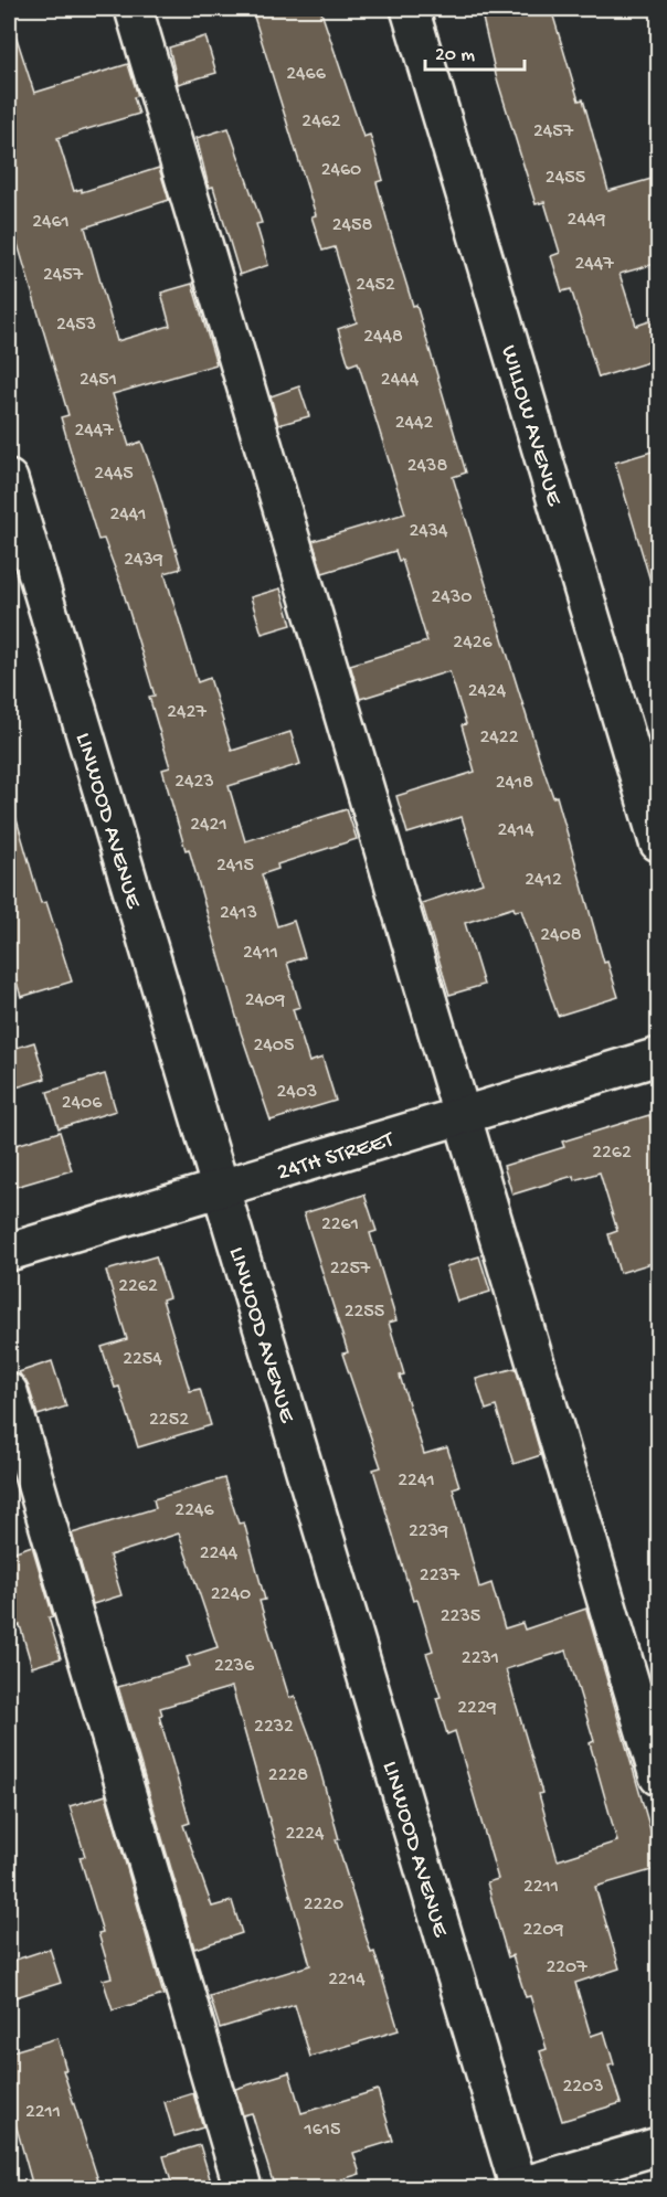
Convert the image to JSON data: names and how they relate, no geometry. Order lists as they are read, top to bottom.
{
  "streets": {
    "street": ["WILLOW AVENUE", "LINWOOD AVENUE", "24TH STREET"]
  },
  "crossings": [
    ["LINWOOD AVENUE", "24TH STREET"]
  ],
  "house_numbers": [
    "2466",
    "2462",
    "2457",
    "2460",
    "2455",
    "2449",
    "2461",
    "2458",
    "2447",
    "2457",
    "2452",
    "2453",
    "2448",
    "2451",
    "2444",
    "2442",
    "2447",
    "2438",
    "2445",
    "2441",
    "2434",
    "2439",
    "2430",
    "2426",
    "2424",
    "2427",
    "2422",
    "2423",
    "2418",
    "2421",
    "2414",
    "2415",
    "2412",
    "2413",
    "2408",
    "2411",
    "2409",
    "2405",
    "2403",
    "2406",
    "2262",
    "2261",
    "2257",
    "2262",
    "2255",
    "2254",
    "2252",
    "2241",
    "2246",
    "2239",
    "2244",
    "2237",
    "2240",
    "2235",
    "2231",
    "2236",
    "2229",
    "2232",
    "2228",
    "2224",
    "2211",
    "2220",
    "2209",
    "2207",
    "2214",
    "2203",
    "2211",
    "1615"
  ],
  "scale_bar": "20 m"
}
